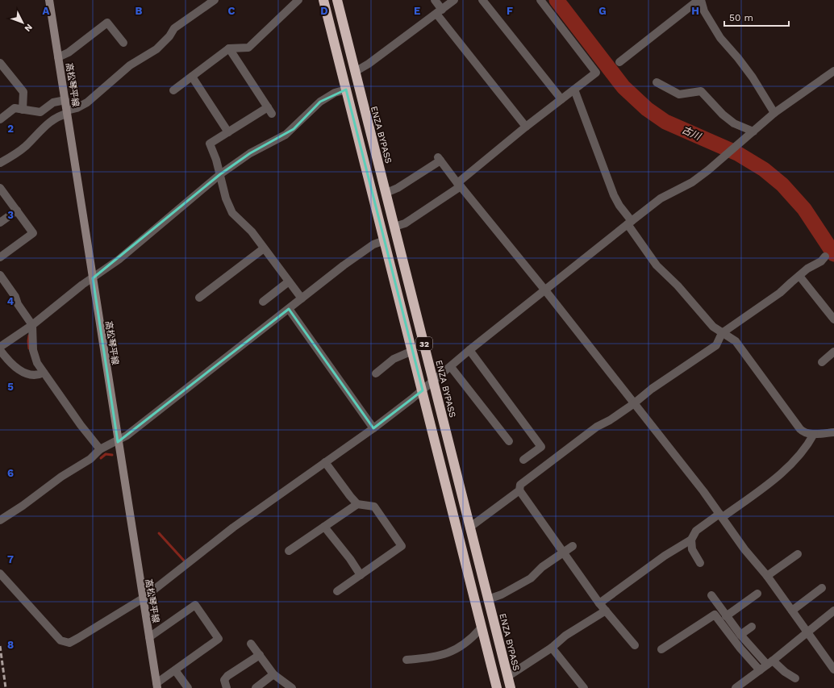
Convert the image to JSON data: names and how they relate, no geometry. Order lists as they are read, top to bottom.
{
  "streets": {
    "highway": ["ENZA BYPASS", "32"],
    "main road": ["高松琴平線"]
  },
  "water": ["古川"],
  "scale_bar": "50 m",
  "north": "bottom right",
  "grid": {
    "columns": [
      "A",
      "B",
      "C",
      "D",
      "E",
      "F",
      "G",
      "H"
    ],
    "rows": [
      "2",
      "3",
      "4",
      "5",
      "6",
      "7",
      "8"
    ]
  }
}
